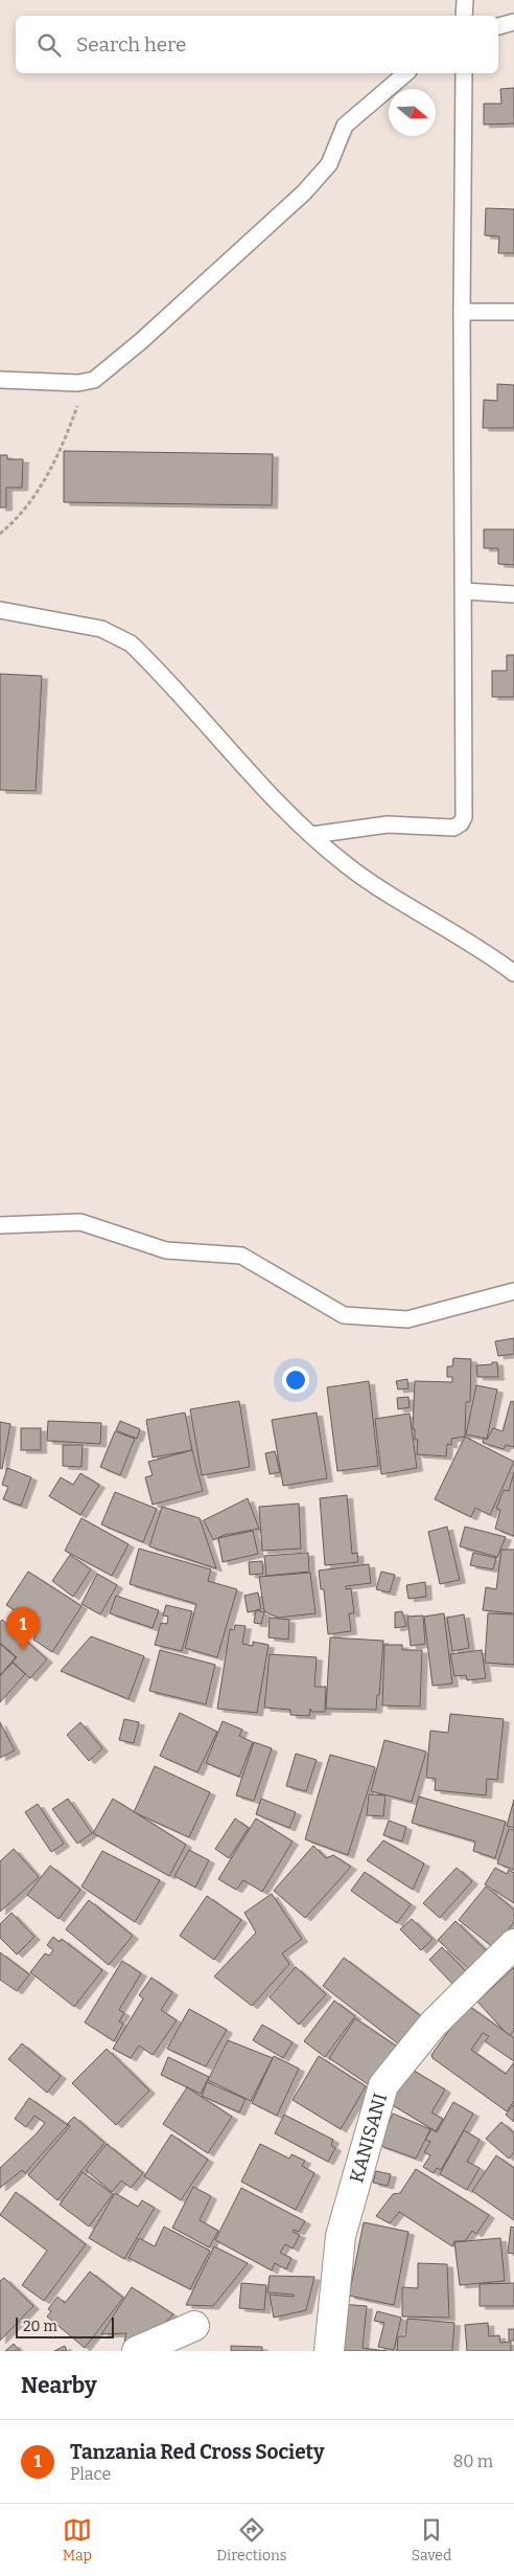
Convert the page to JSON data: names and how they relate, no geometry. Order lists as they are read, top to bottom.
{
  "streets": {
    "street": ["KANISANI"]
  },
  "scale_bar": "20 m",
  "north": "right",
  "page": {
    "search": "Search here",
    "pins": "1",
    "scale": "20 m",
    "heading": "Nearby",
    "list": [
      {
        "mark": "1",
        "name": "Tanzania Red Cross Society",
        "note": "Place",
        "value": "80 m"
      }
    ],
    "nav": ["Map", "Directions", "Saved"]
  }
}
